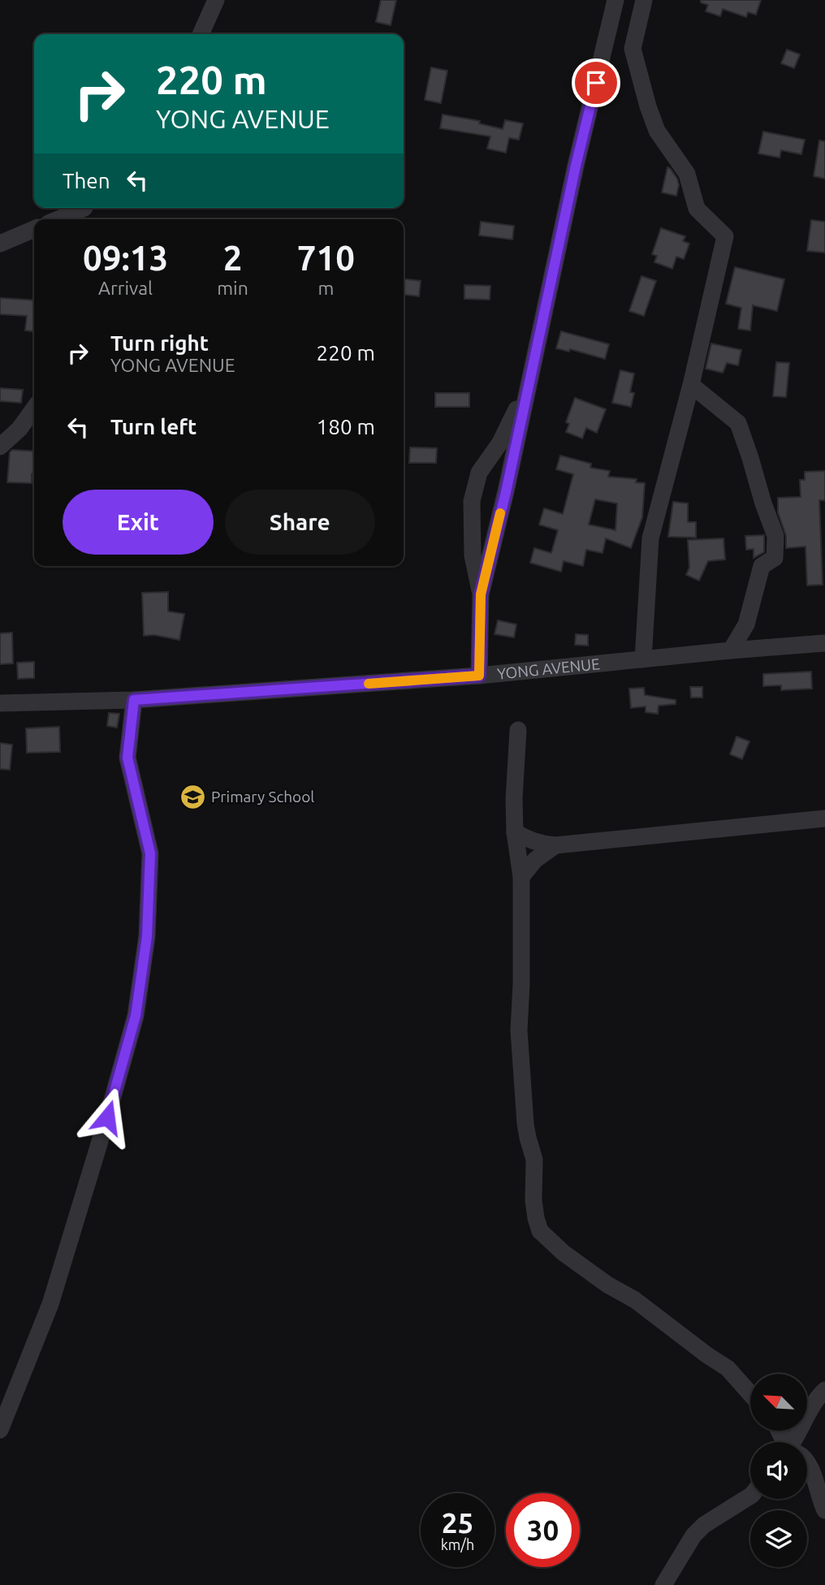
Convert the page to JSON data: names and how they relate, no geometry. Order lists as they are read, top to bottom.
{
  "streets": {
    "street": ["YONG AVENUE"]
  },
  "places": {
    "school or university": ["Primary School"]
  },
  "north": "top left",
  "page": {
    "turn": ["220 m", "YONG AVENUE"],
    "then": "Then",
    "eta": [
      "09:13",
      "Arrival",
      "2",
      "min",
      "710",
      "m"
    ],
    "list": [
      {
        "name": "Turn right",
        "note": "YONG AVENUE",
        "value": "220 m"
      },
      {
        "name": "Turn left",
        "value": "180 m"
      }
    ],
    "buttons": ["Exit", "Share"],
    "speed": "25 km/h",
    "limit": "30"
  }
}
